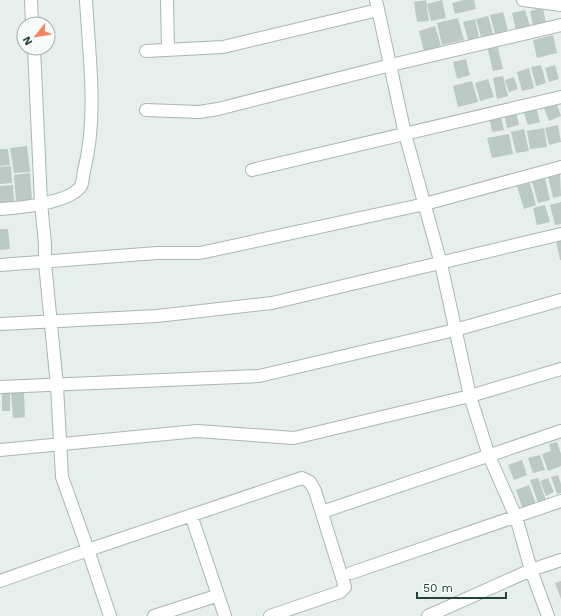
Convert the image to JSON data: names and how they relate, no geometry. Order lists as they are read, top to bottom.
{
  "scale_bar": "50 m",
  "north": "bottom left"
}
